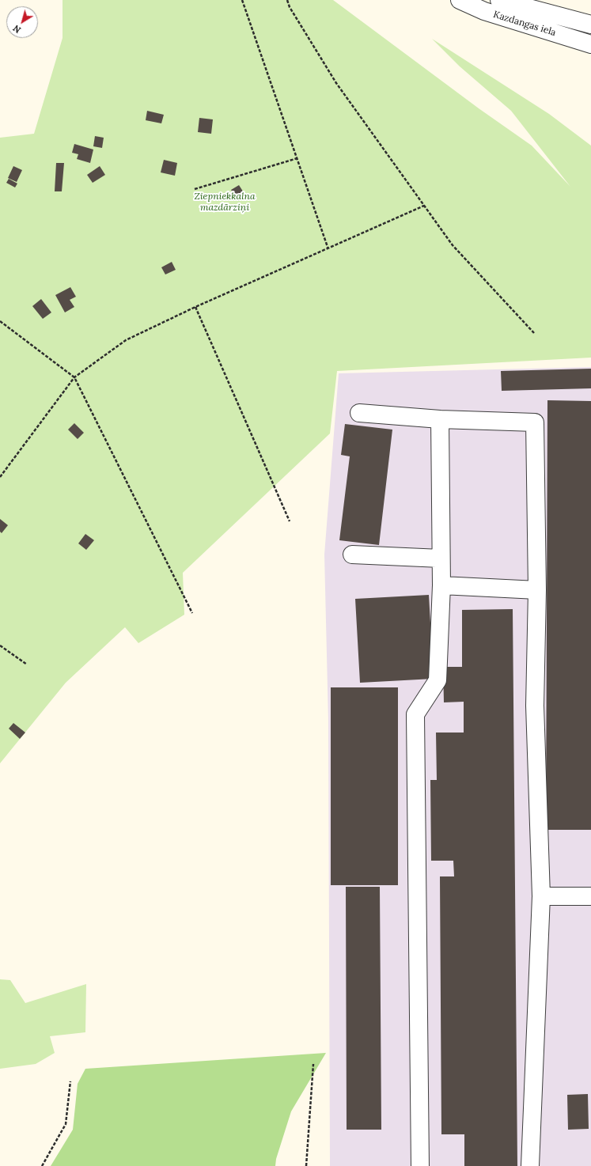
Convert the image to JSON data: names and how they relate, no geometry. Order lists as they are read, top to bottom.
{
  "streets": {
    "street": ["Kazdangas iela"]
  },
  "parks": ["Ziepniekkalna mazdārziņi"],
  "north": "bottom left"
}
